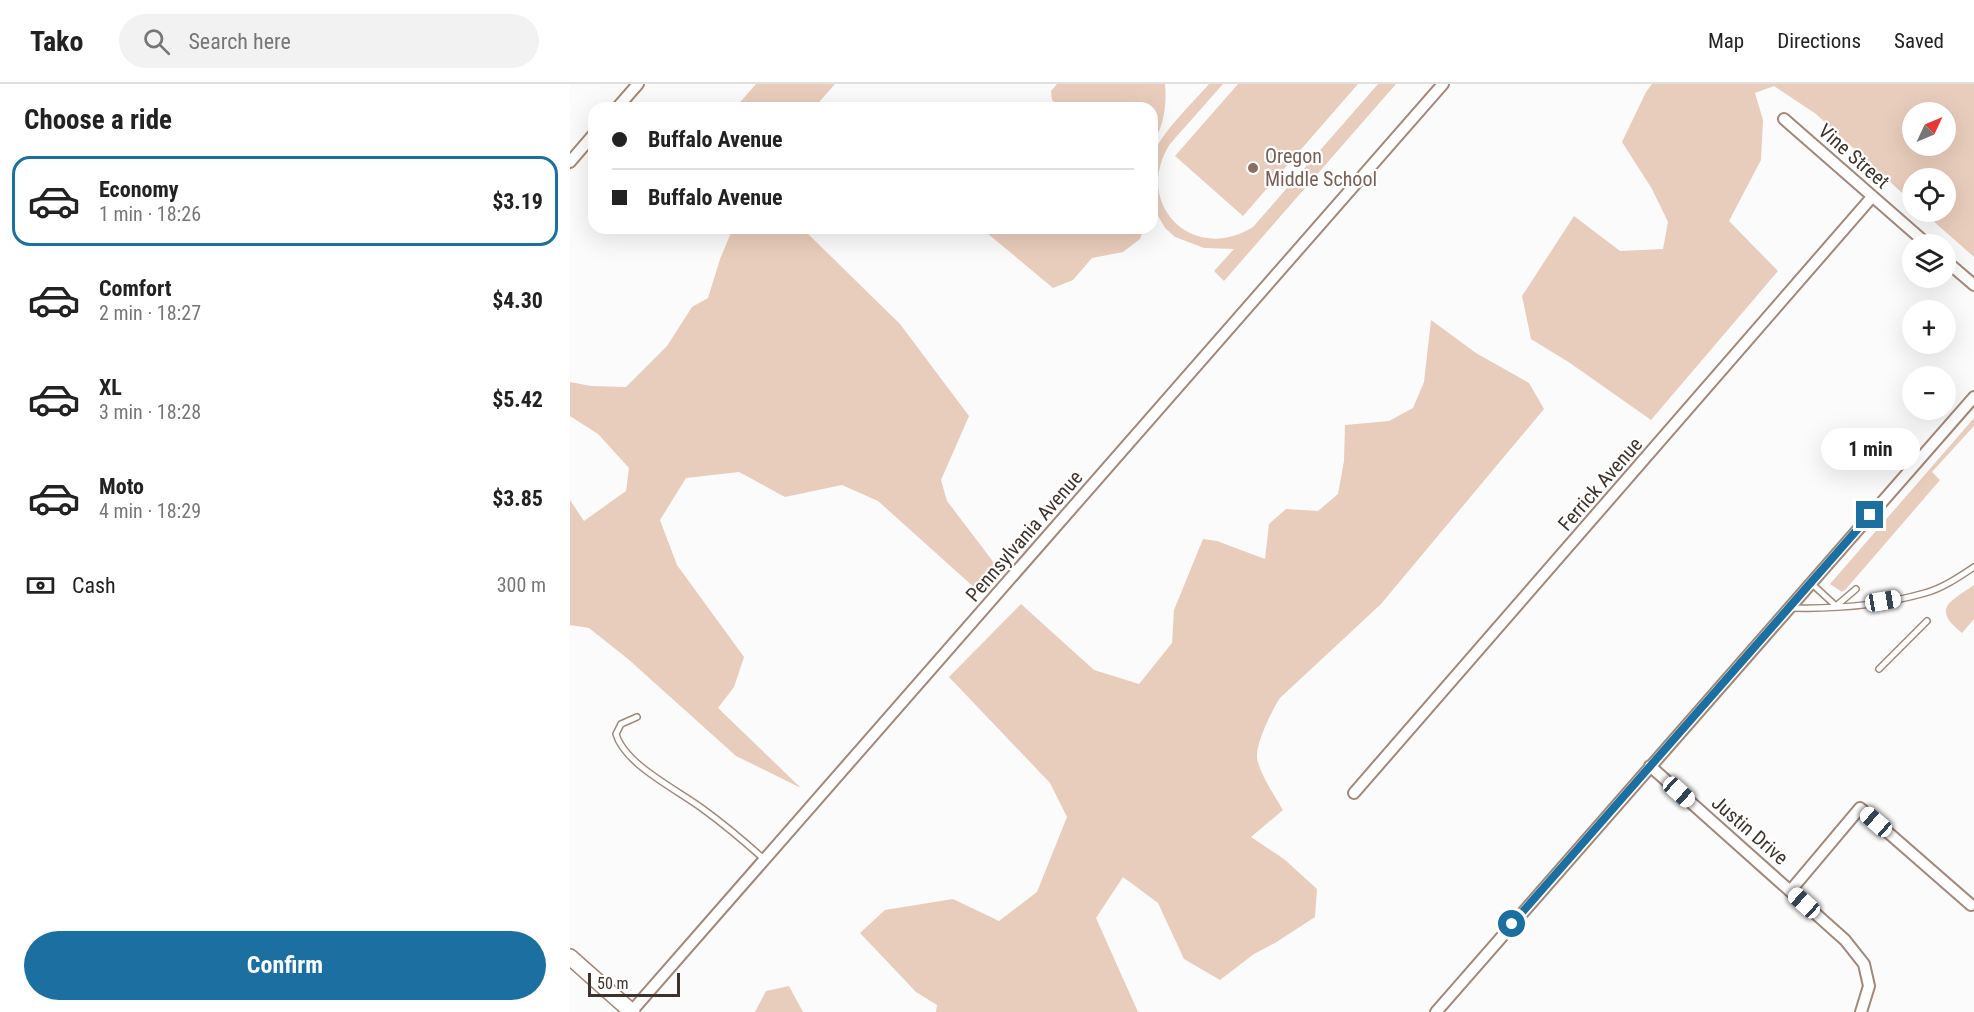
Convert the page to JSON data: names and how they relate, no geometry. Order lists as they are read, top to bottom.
{
  "streets": {
    "street": [
      "Vine Street",
      "Ferrick Avenue",
      "Pennsylvania Avenue",
      "Justin Drive"
    ]
  },
  "crossings": [
    ["Vine Street", "Ferrick Avenue"]
  ],
  "places": ["Oregon Middle School"],
  "scale_bar": "50 m",
  "north": "top right",
  "page": {
    "header": "Tako",
    "search": "Search here",
    "nav": ["Map", "Directions", "Saved"],
    "heading": "Choose a ride",
    "map_buttons": ["+", "−"],
    "banner": ["Buffalo Avenue", "Buffalo Avenue"],
    "list": [
      {
        "name": "Economy",
        "note": "1 min · 18:26",
        "value": "$3.19"
      },
      {
        "name": "Comfort",
        "note": "2 min · 18:27",
        "value": "$4.30"
      },
      {
        "name": "XL",
        "note": "3 min · 18:28",
        "value": "$5.42"
      },
      {
        "name": "Moto",
        "note": "4 min · 18:29",
        "value": "$3.85"
      }
    ],
    "bubble": "1 min",
    "pay": ["Cash", "300 m"],
    "buttons": "Confirm",
    "scale": "50 m"
  }
}
